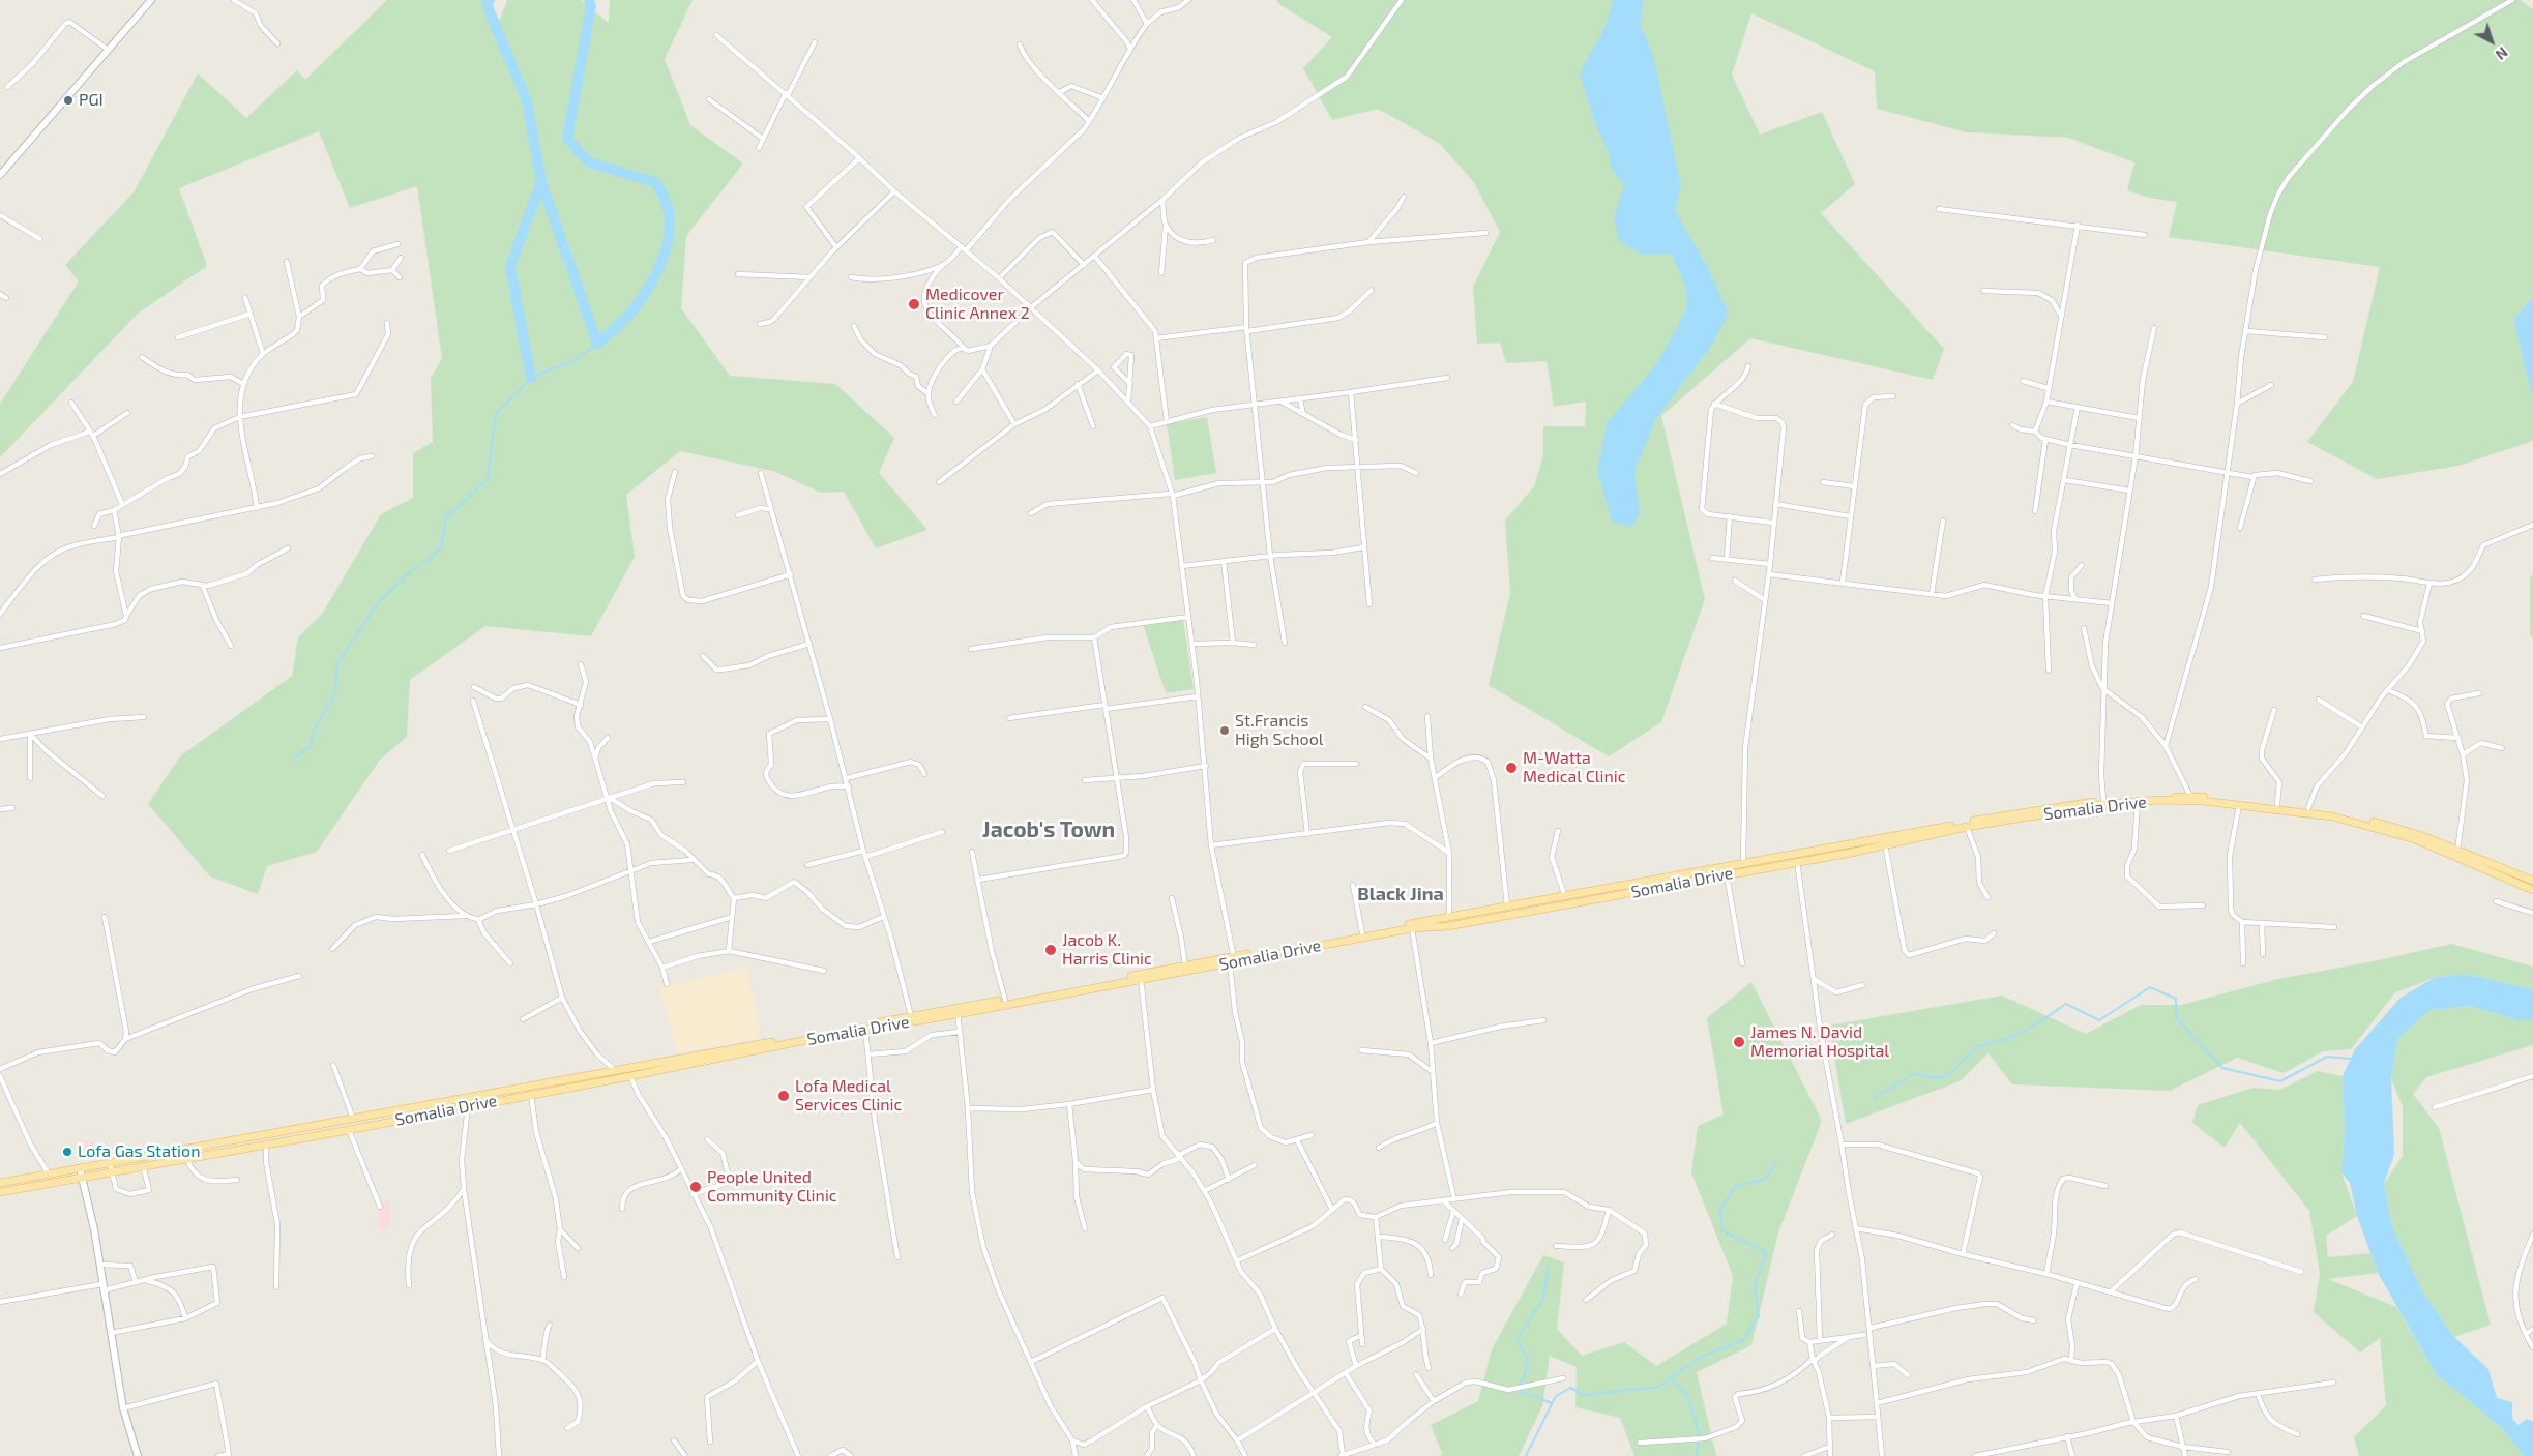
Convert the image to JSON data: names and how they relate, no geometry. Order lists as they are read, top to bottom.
{
  "streets": {
    "main road": ["Somalia Drive"]
  },
  "districts": ["Jacob's Town", "Black Jina"],
  "places": [
    "PGI",
    "Medicover Clinic Annex 2",
    "St.Francis High School",
    "M-Watta Medical Clinic",
    "Jacob K. Harris Clinic",
    "James N. David Memorial Hospital",
    "Lofa Medical Services Clinic",
    "Lofa Gas Station",
    "People United Community Clinic"
  ],
  "north": "bottom right"
}
